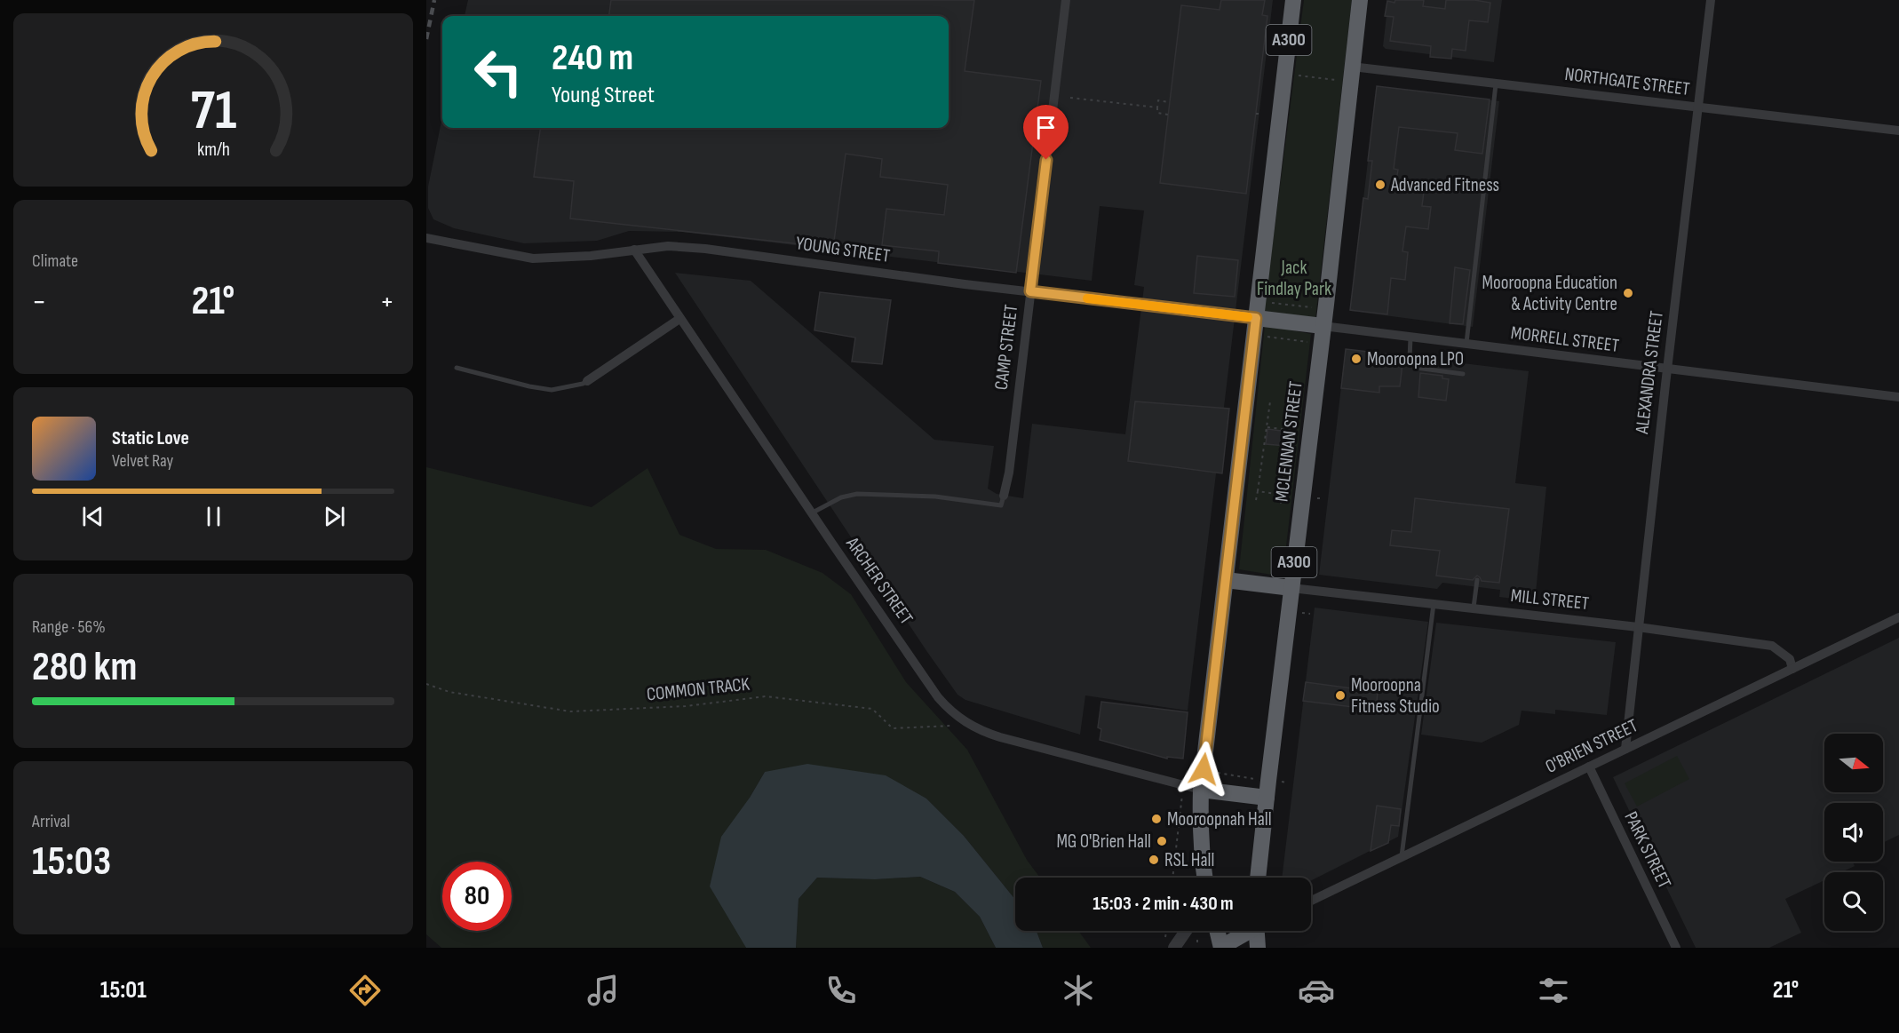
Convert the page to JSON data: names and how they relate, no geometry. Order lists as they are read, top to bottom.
{
  "streets": {
    "highway": ["A300", "MCLENNAN STREET"],
    "street": [
      "NORTHGATE STREET",
      "YOUNG STREET",
      "MORRELL STREET",
      "CAMP STREET",
      "ALEXANDRA STREET",
      "ARCHER STREET",
      "MILL STREET",
      "O'BRIEN STREET",
      "PARK STREET"
    ],
    "path": ["COMMON TRACK"]
  },
  "crossings": [
    ["A300", "YOUNG STREET"],
    ["A300", "ARCHER STREET"],
    ["NORTHGATE STREET", "ALEXANDRA STREET"],
    ["NORTHGATE STREET", "MCLENNAN STREET"],
    ["YOUNG STREET", "CAMP STREET"],
    ["YOUNG STREET", "ARCHER STREET"],
    ["MORRELL STREET", "ALEXANDRA STREET"],
    ["MORRELL STREET", "MCLENNAN STREET"],
    ["CAMP STREET", "ARCHER STREET"],
    ["ALEXANDRA STREET", "MILL STREET"],
    ["ALEXANDRA STREET", "O'BRIEN STREET"],
    ["MCLENNAN STREET", "MILL STREET"],
    ["ARCHER STREET", "COMMON TRACK"],
    ["MILL STREET", "O'BRIEN STREET"],
    ["O'BRIEN STREET", "PARK STREET"]
  ],
  "parks": ["Jack Findlay Park"],
  "places": [
    "Advanced Fitness",
    "Mooroopna Education & Activity Centre",
    "Mooroopna LPO",
    "Mooroopna Fitness Studio",
    "Mooroopnah Hall",
    "MG O'Brien Hall",
    "RSL Hall"
  ],
  "north": "right",
  "page": {
    "turn": ["240 m", "Young Street"],
    "tile": [
      "Climate",
      ["Range · 56%", "280 km"],
      ["Arrival", "15:03"]
    ],
    "heat": ["−", "21°", "+"],
    "song": ["Static Love", "Velvet Ray"],
    "limit": "80",
    "trip": "15:03 · 2 min · 430 m",
    "tabs": ["15:01", "21°"],
    "gauge": ["71", "km/h"]
  }
}
